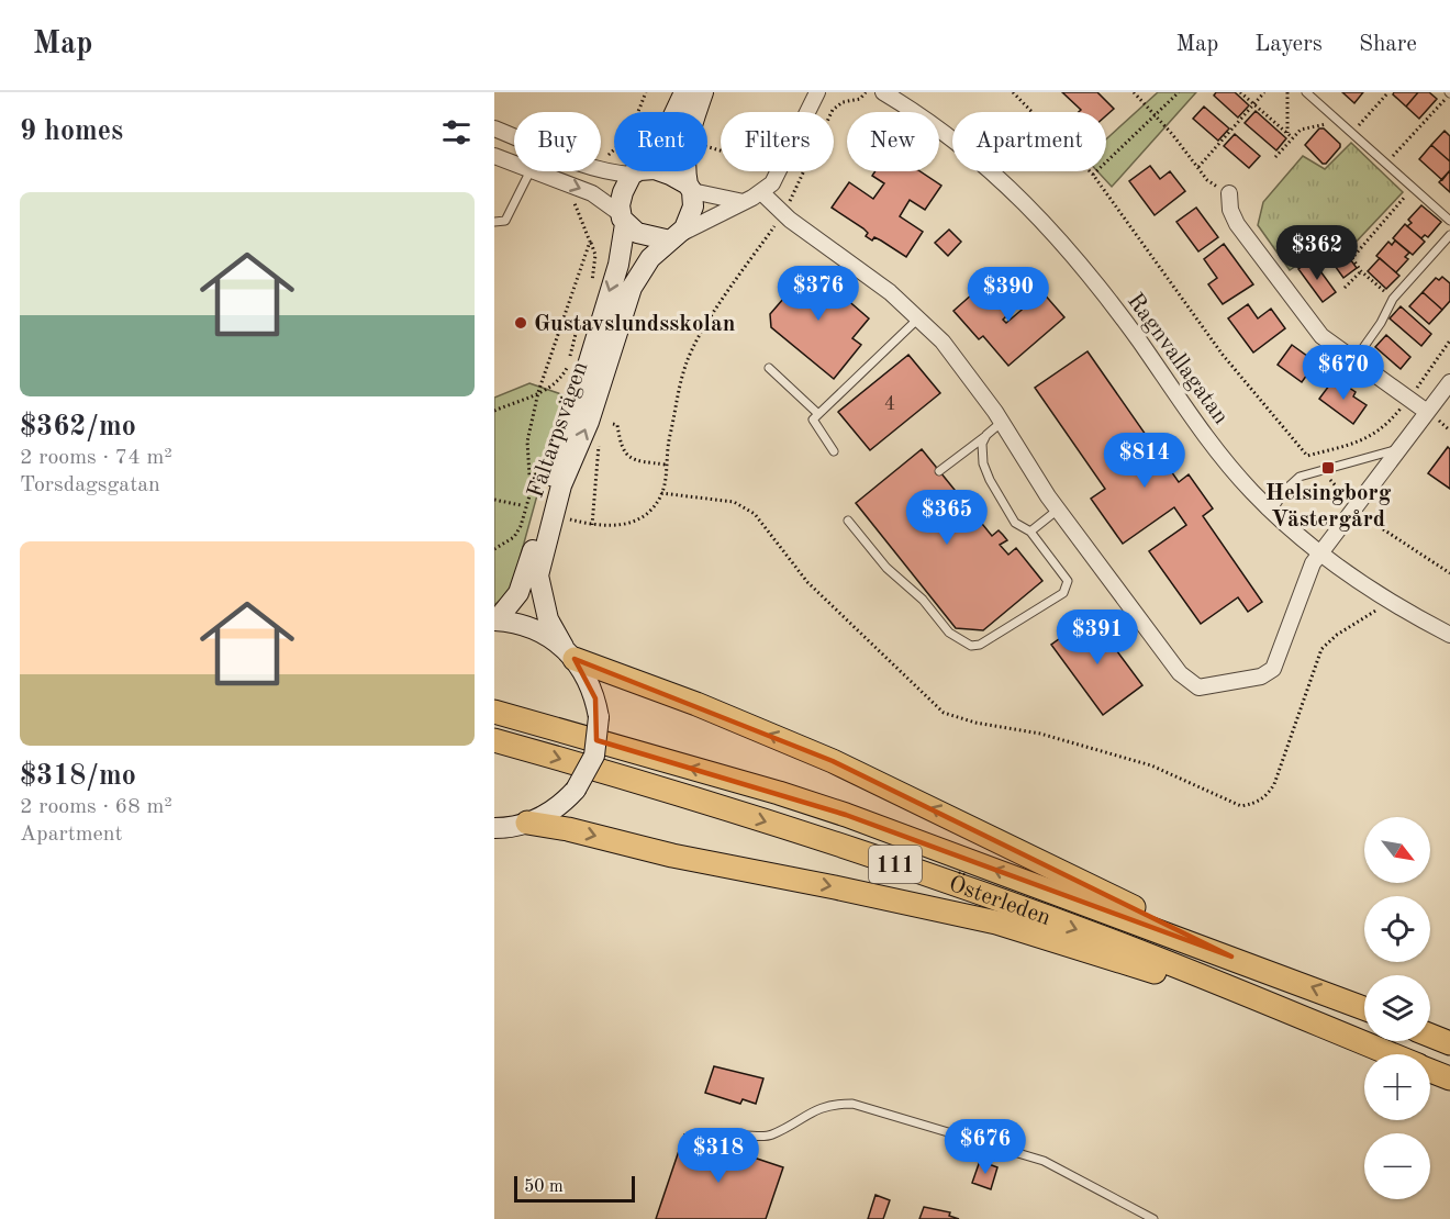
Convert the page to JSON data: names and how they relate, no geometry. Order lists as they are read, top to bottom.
{
  "streets": {
    "main road": ["Fältarpsvägen", "111", "Österleden"],
    "street": ["Ragnvallagatan"]
  },
  "places": {
    "other": ["Gustavslundsskolan"],
    "transit": ["Helsingborg Västergård"]
  },
  "house_numbers": ["4"],
  "scale_bar": "50 m",
  "north": "bottom right",
  "page": {
    "header": "Map",
    "nav": ["Map", "Layers", "Share"],
    "heading": "9 homes",
    "chip": [
      "Buy",
      "Rent",
      "Filters",
      "New",
      "Apartment"
    ],
    "list": [
      {
        "name": "$362/mo",
        "note": "2 rooms · 74 m² · Torsdagsgatan"
      },
      {
        "name": "$318/mo",
        "note": "2 rooms · 68 m² · Apartment"
      }
    ],
    "price": [
      "$362",
      "$376",
      "$390",
      "$670",
      "$814",
      "$365",
      "$391",
      "$676",
      "$318"
    ],
    "map_buttons": ["+", "−"],
    "scale": "50 m"
  }
}
